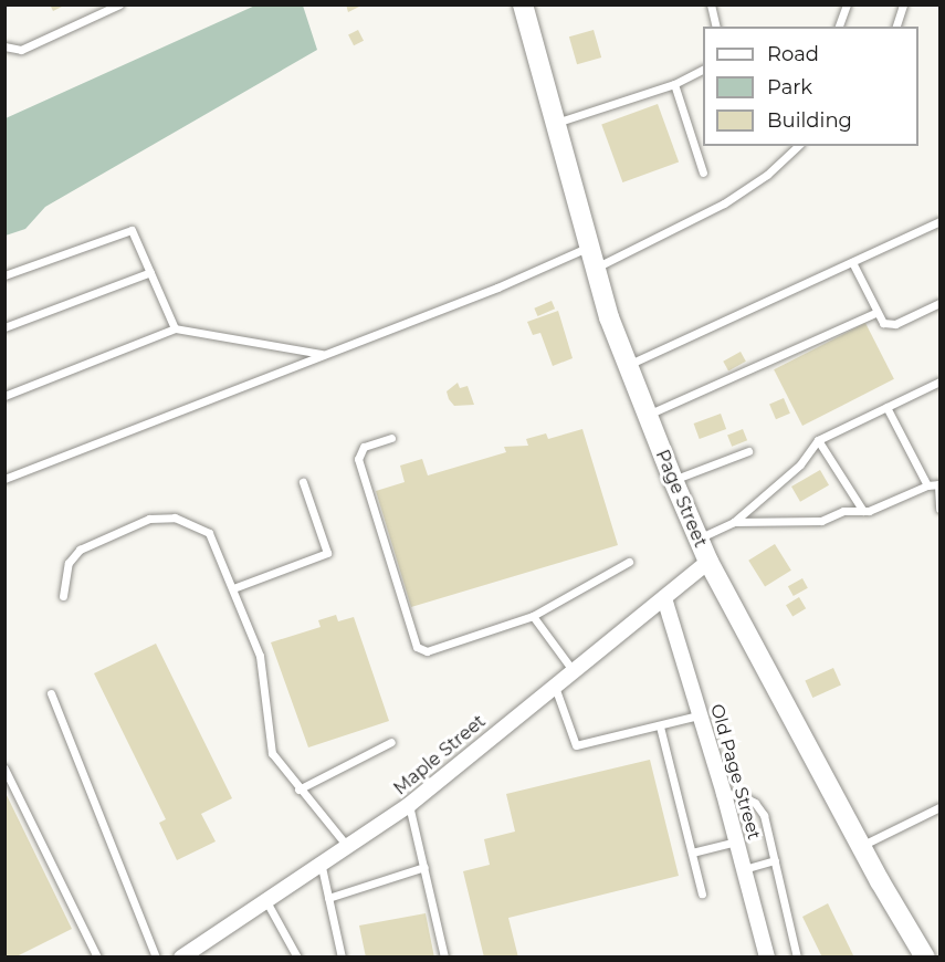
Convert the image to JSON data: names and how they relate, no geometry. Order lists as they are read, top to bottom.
{
  "streets": {
    "main road": ["Page Street"],
    "street": ["Maple Street", "Old Page Street"]
  },
  "crossings": [
    ["Page Street", "Maple Street"],
    ["Maple Street", "Old Page Street"]
  ],
  "legend": ["Road", "Park", "Building"]
}
